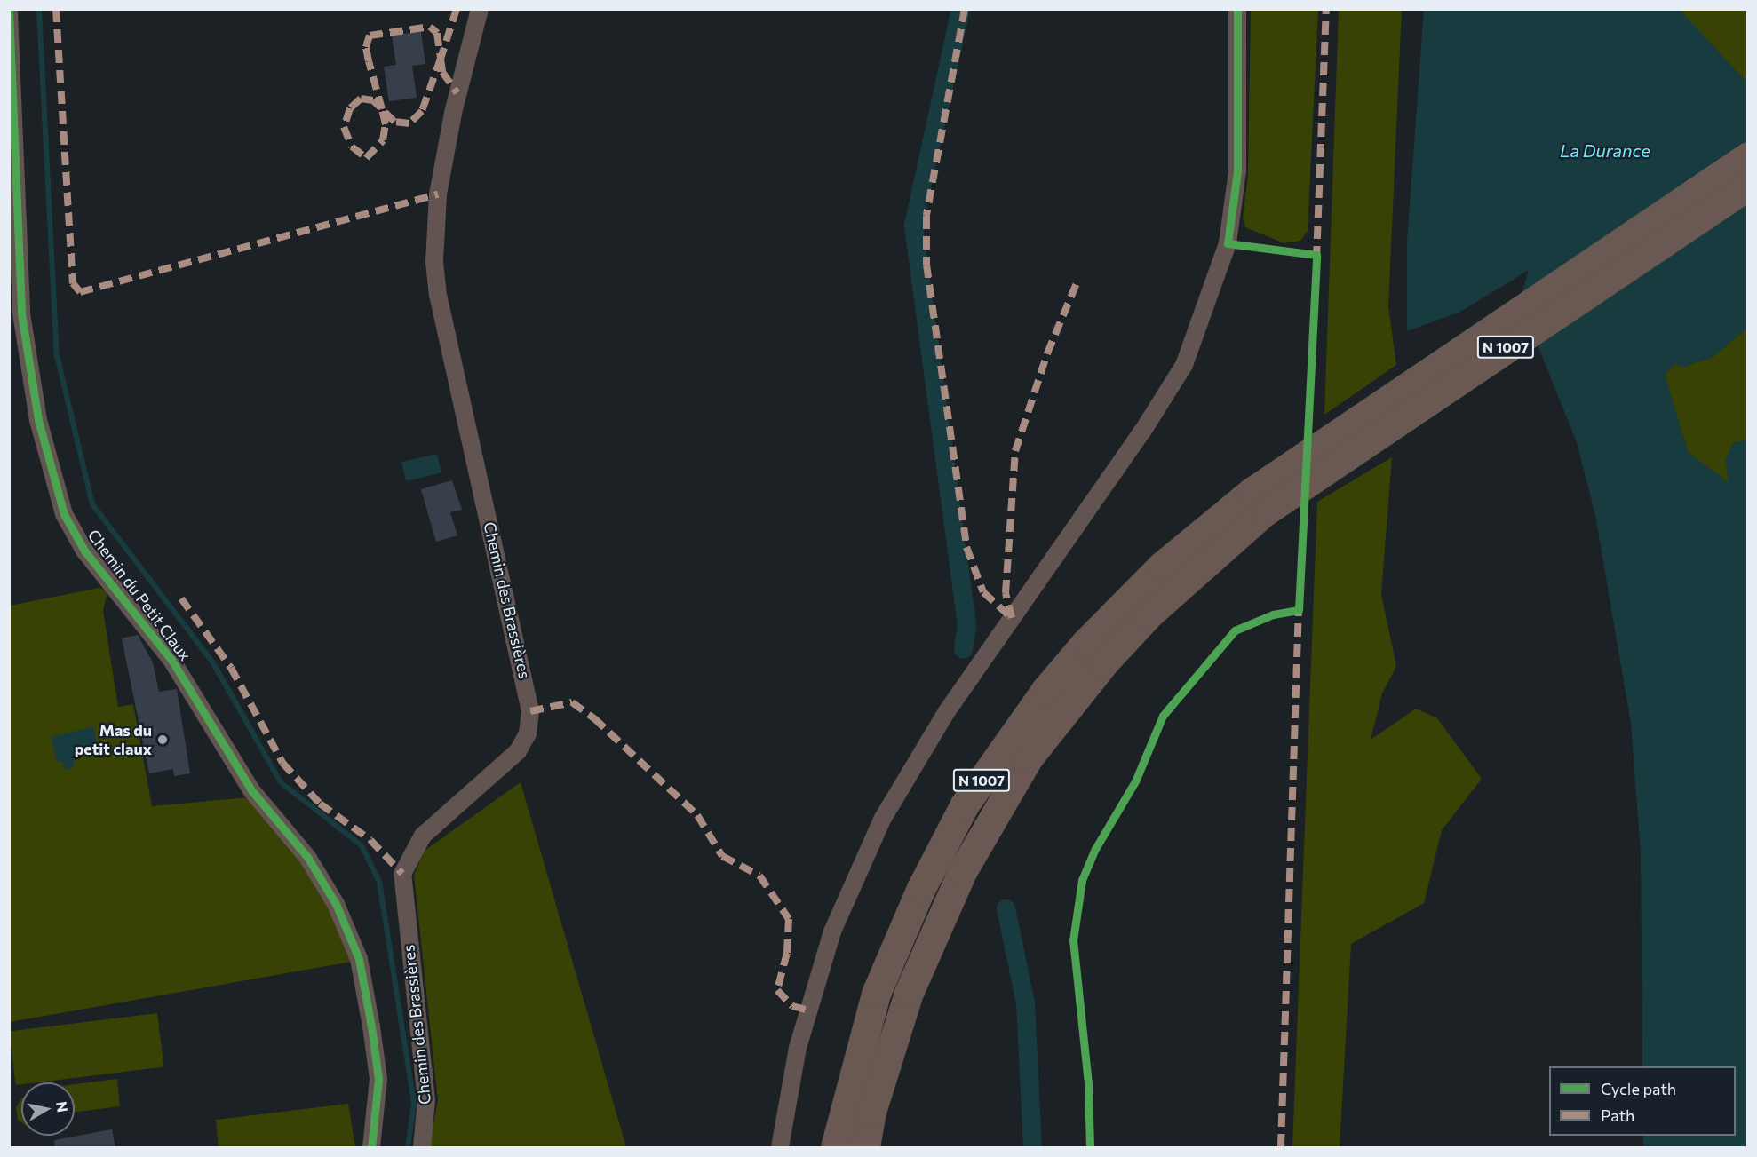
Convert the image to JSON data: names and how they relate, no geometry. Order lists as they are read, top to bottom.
{
  "streets": {
    "highway": ["N 1007"],
    "street": ["Chemin du Petit Claux", "Chemin des Brassières"]
  },
  "water": ["La Durance"],
  "places": ["Mas du petit claux"],
  "legend": ["Cycle path", "Path"],
  "north": "right"
}
